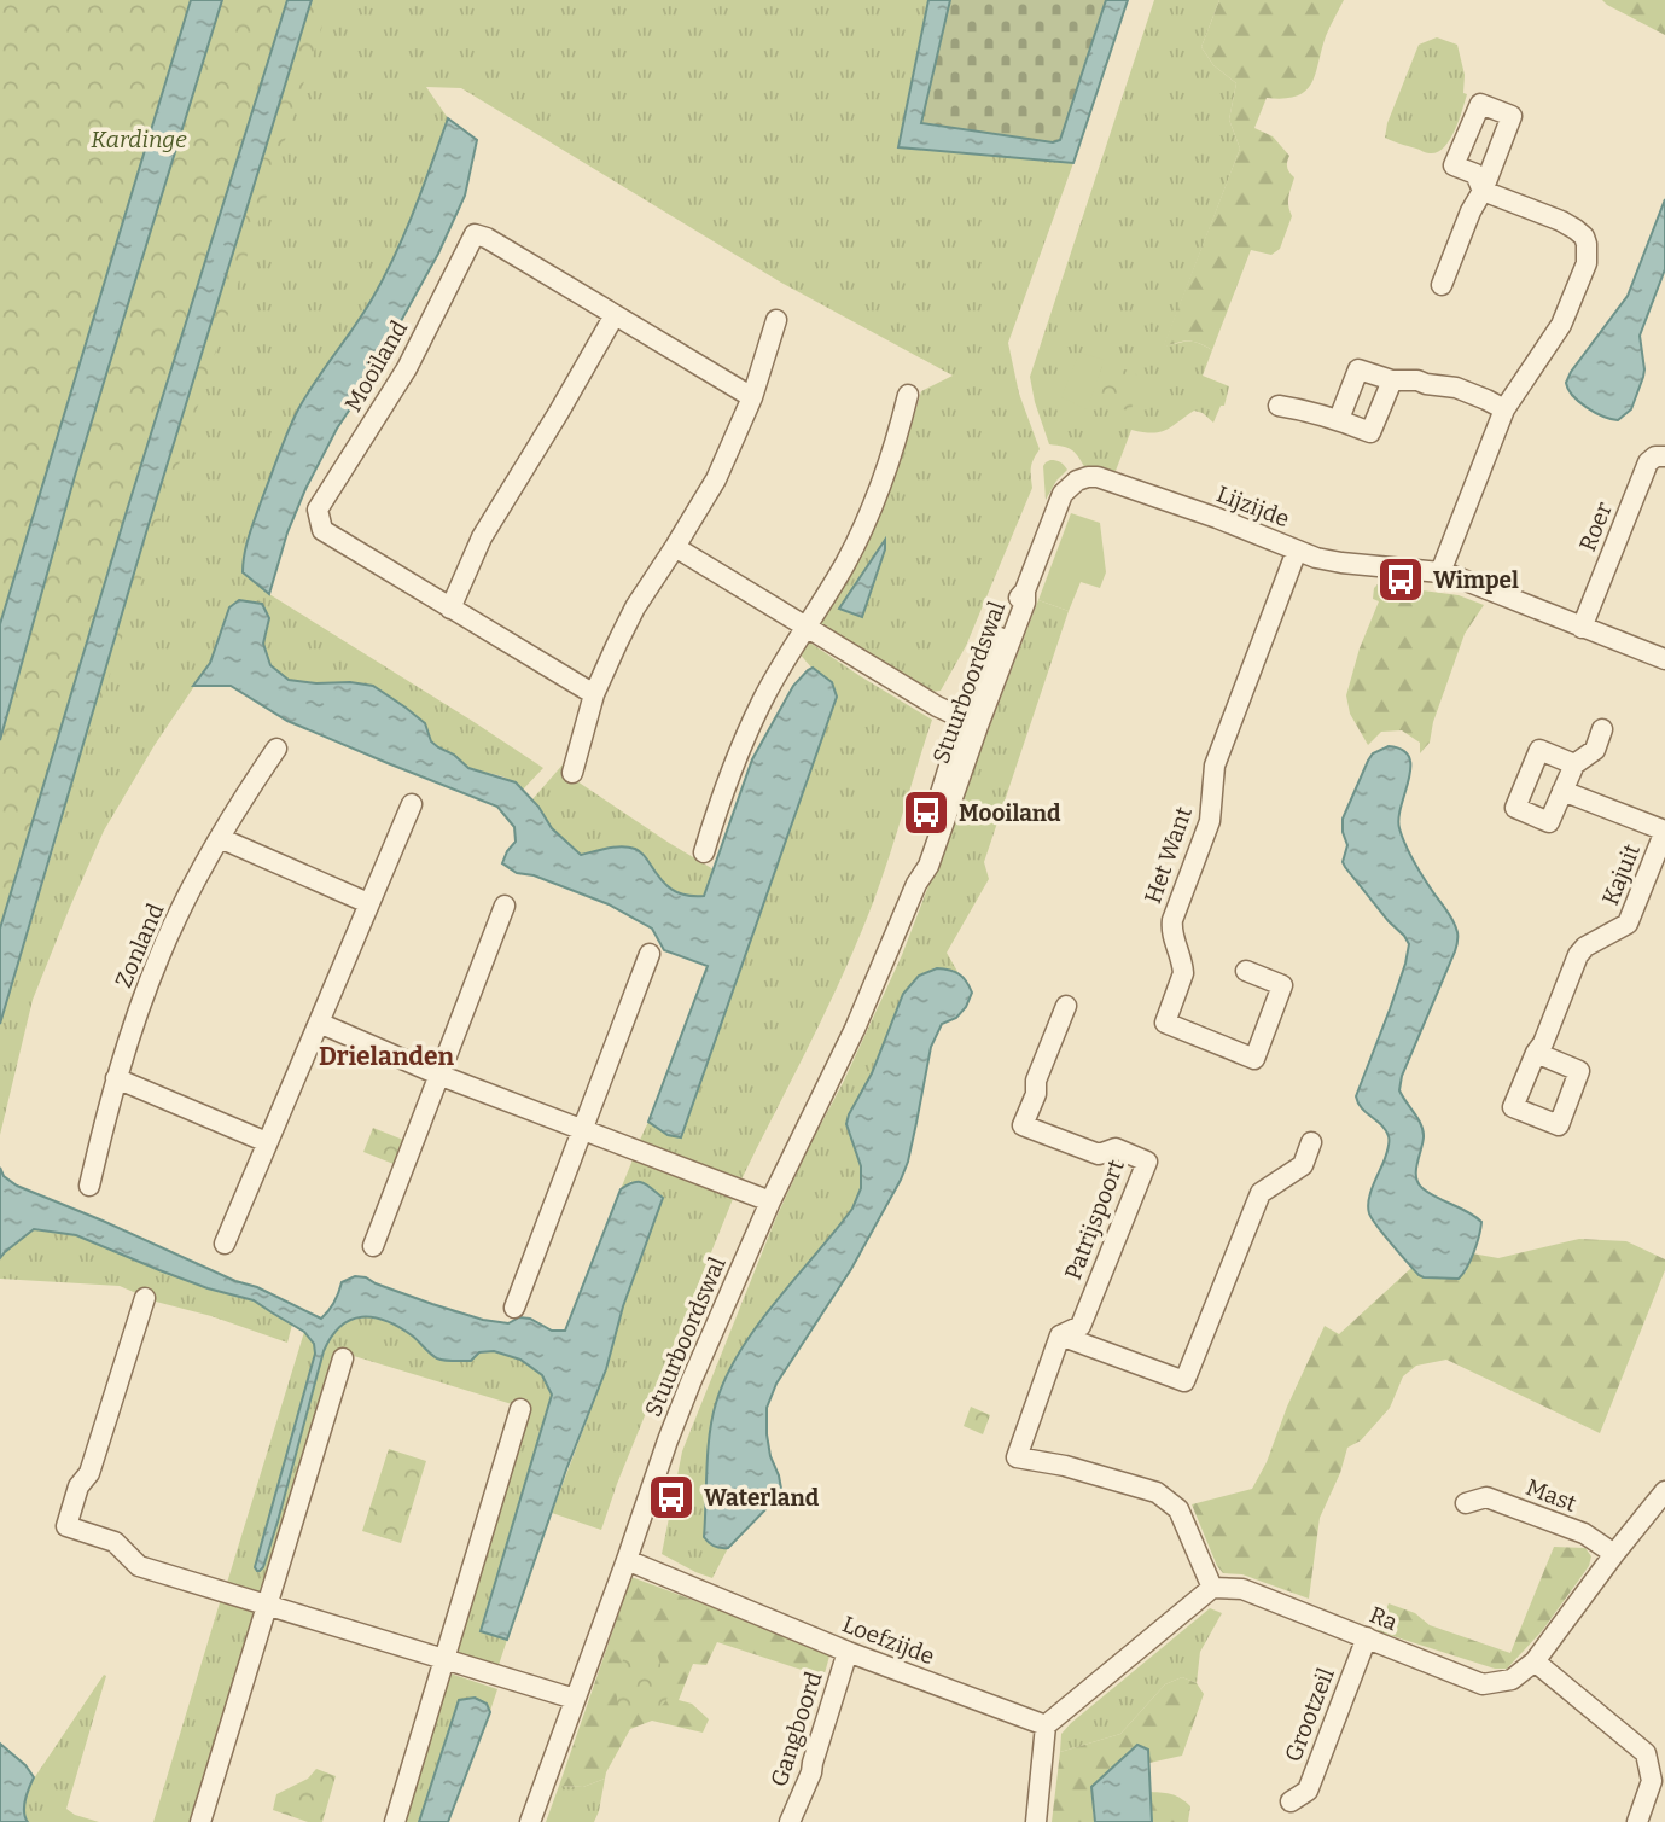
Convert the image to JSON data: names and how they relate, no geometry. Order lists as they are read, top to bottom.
{
  "streets": {
    "street": [
      "Mooiland",
      "Lijzijde",
      "Roer",
      "Stuurboordswal",
      "Het Want",
      "Kajuit",
      "Zonland",
      "Patrijspoort",
      "Mast",
      "Ra",
      "Loefzijde",
      "Grootzeil",
      "Gangboord"
    ]
  },
  "crossings": [
    ["Lijzijde", "Roer"],
    ["Lijzijde", "Stuurboordswal"],
    ["Lijzijde", "Het Want"],
    ["Stuurboordswal", "Loefzijde"],
    ["Patrijspoort", "Ra"],
    ["Mast", "Ra"],
    ["Ra", "Grootzeil"],
    ["Loefzijde", "Gangboord"]
  ],
  "districts": ["Drielanden"],
  "parks": ["Kardinge"],
  "places": {
    "bus stop": ["Wimpel", "Mooiland", "Waterland"]
  }
}
